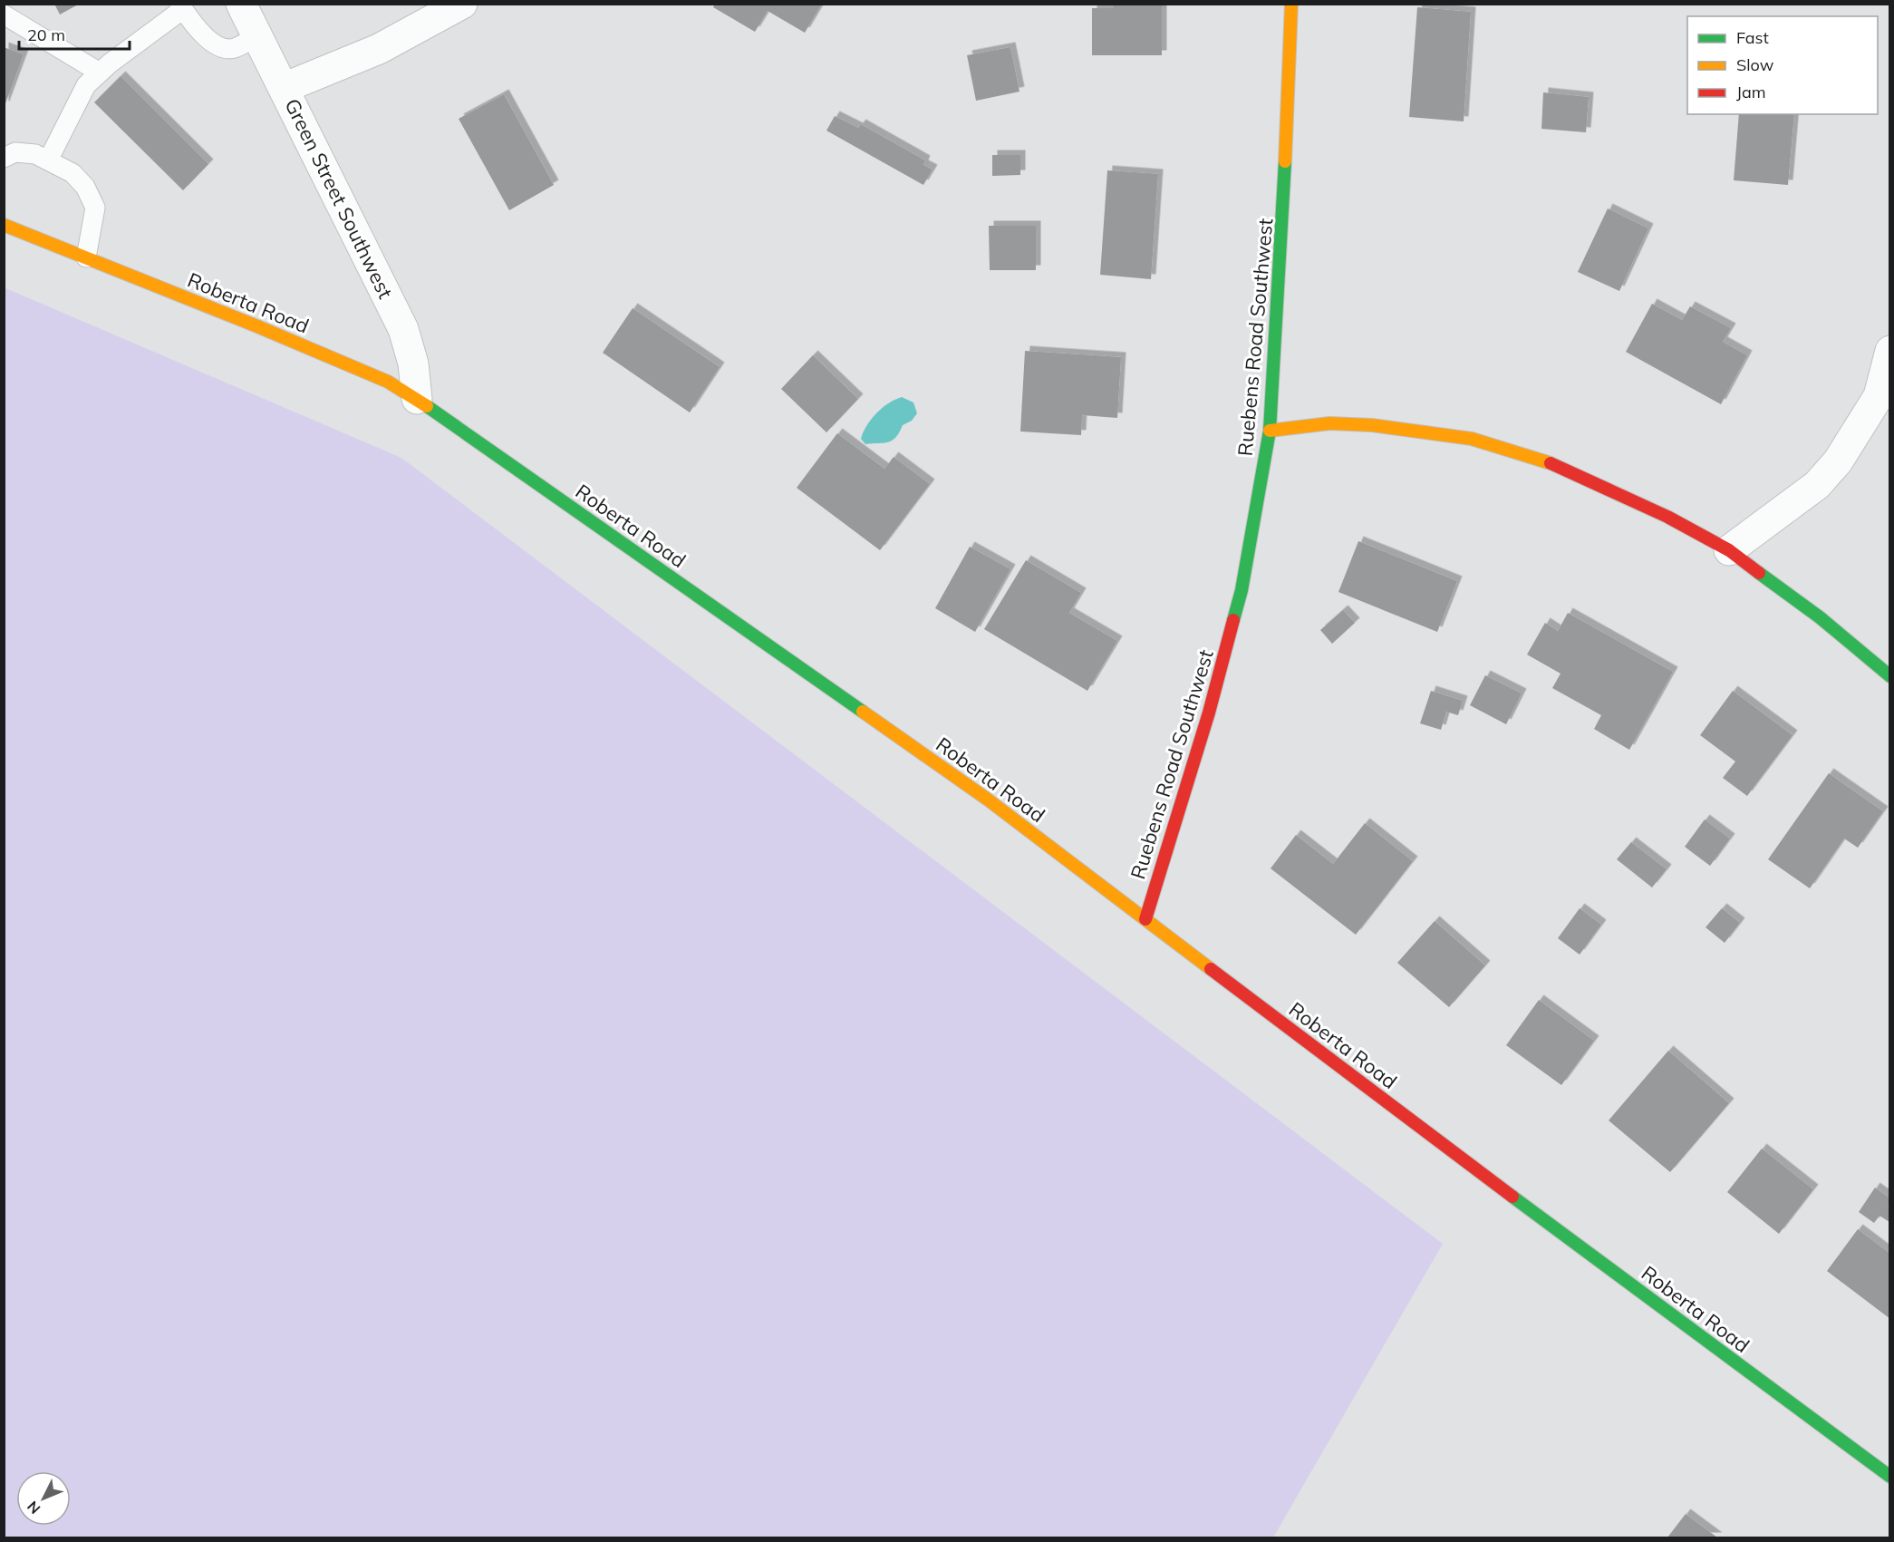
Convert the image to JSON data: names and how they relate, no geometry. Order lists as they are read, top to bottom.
{
  "streets": {
    "street": ["Green Street Southwest", "Roberta Road", "Ruebens Road Southwest"]
  },
  "crossings": [
    ["Green Street Southwest", "Roberta Road"],
    ["Roberta Road", "Ruebens Road Southwest"]
  ],
  "legend": ["Fast", "Slow", "Jam"],
  "scale_bar": "20 m",
  "north": "bottom left"
}
